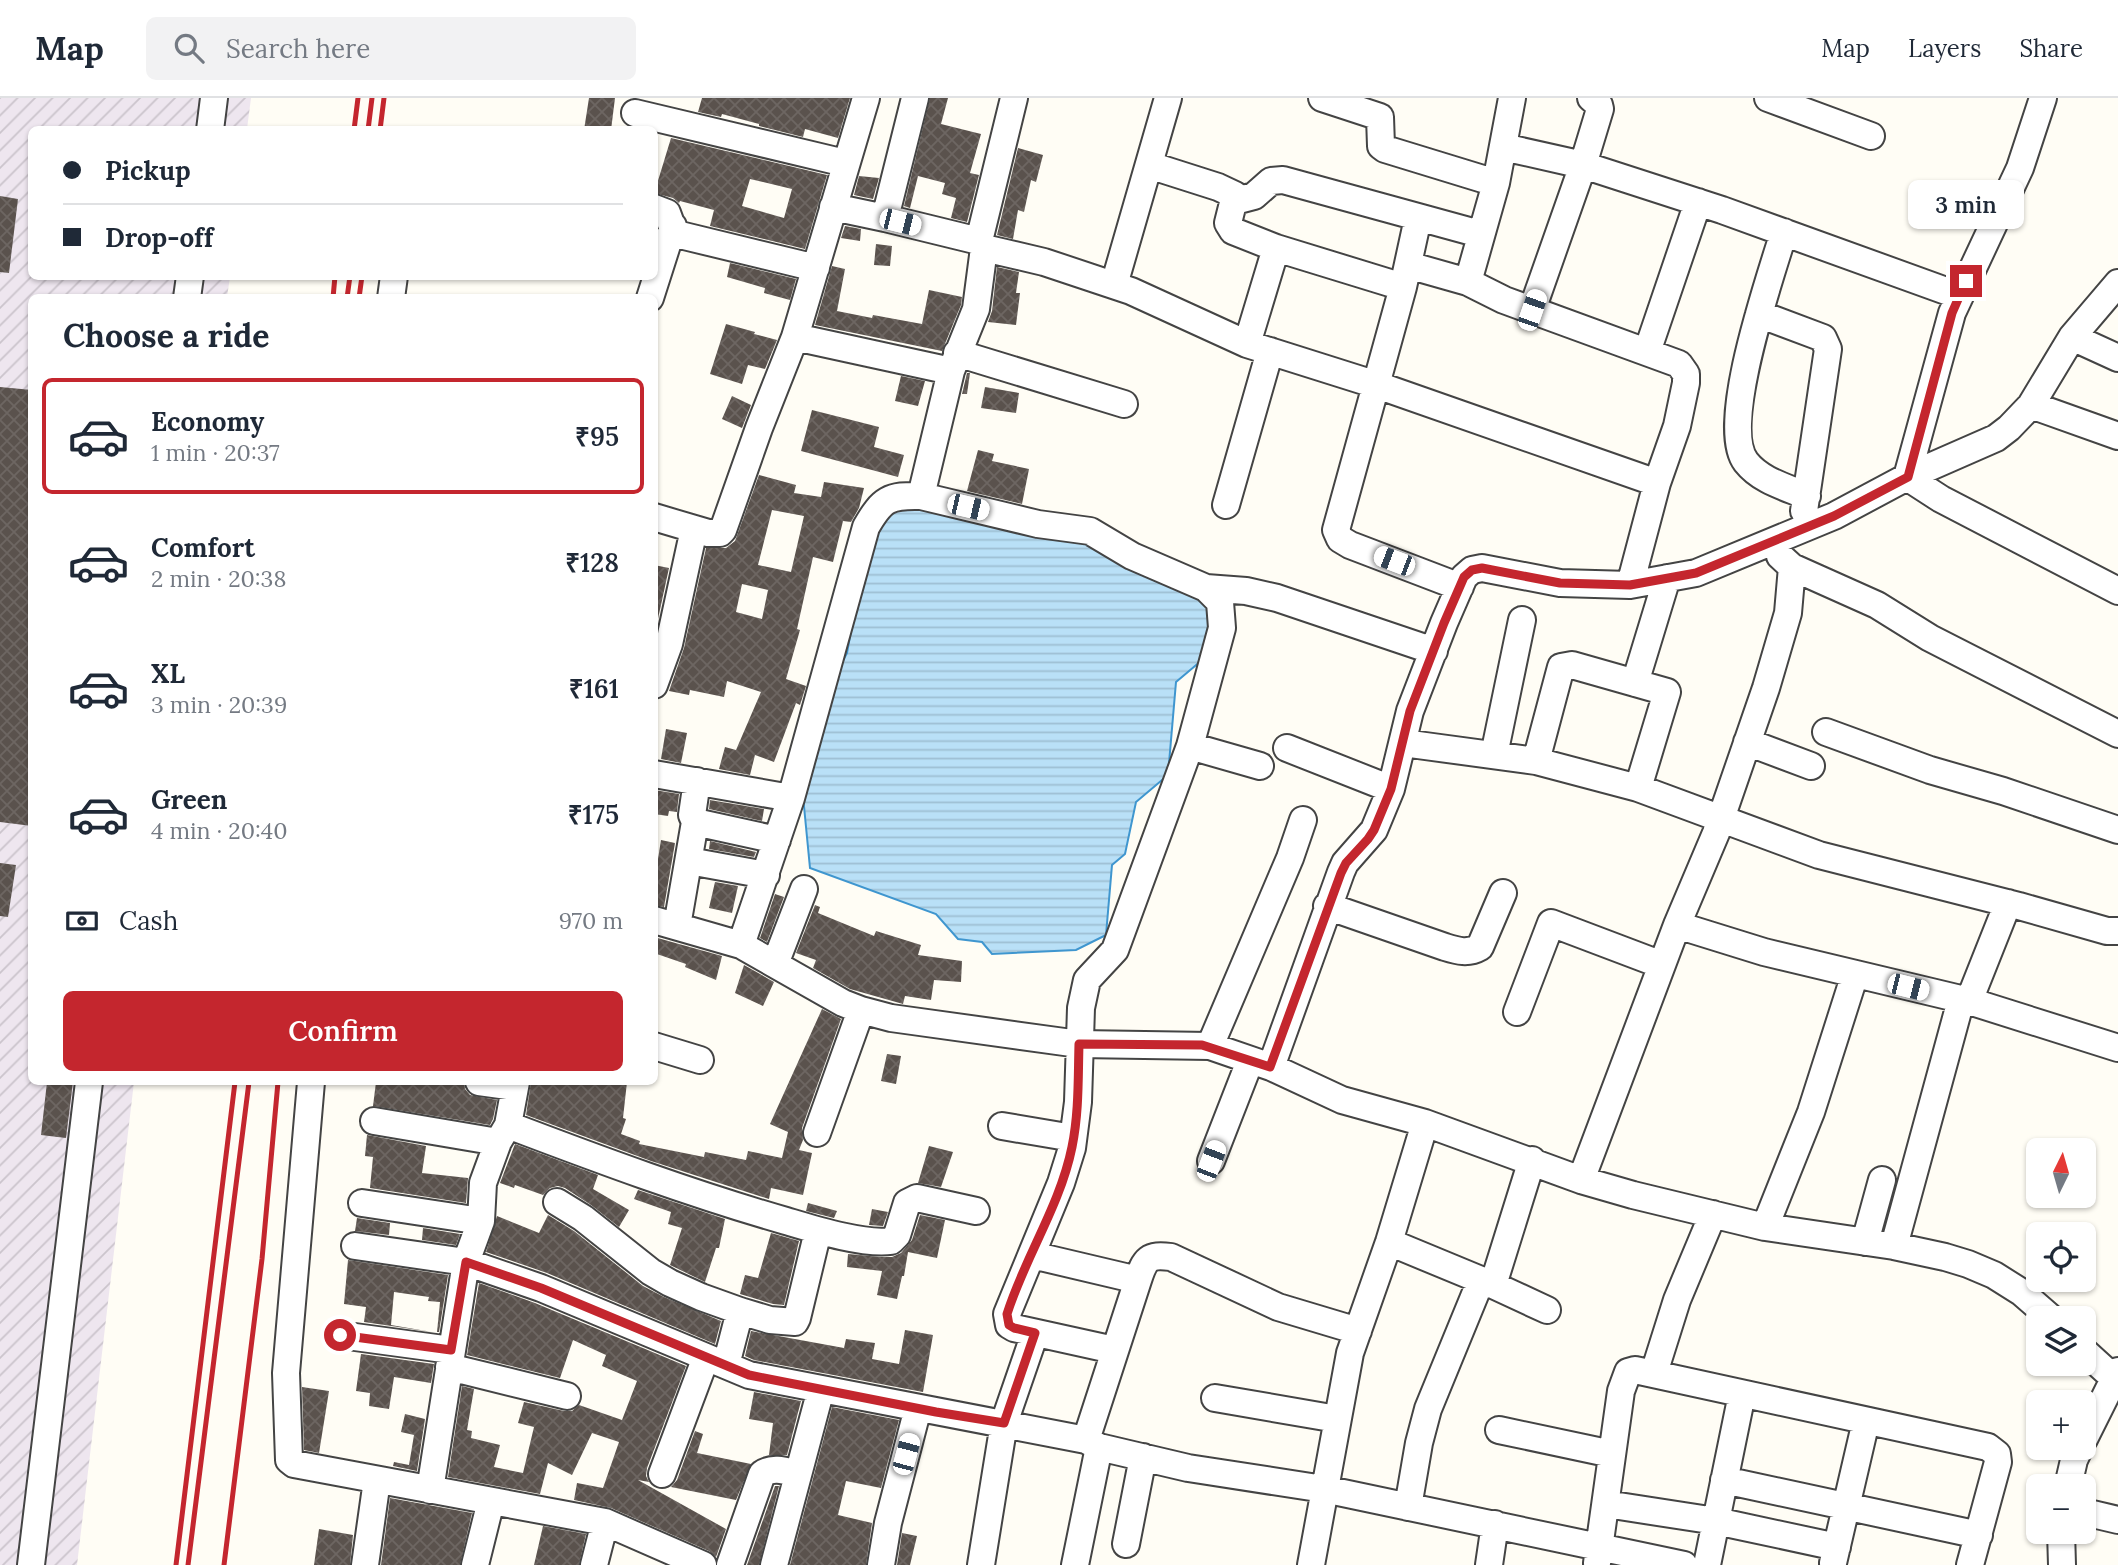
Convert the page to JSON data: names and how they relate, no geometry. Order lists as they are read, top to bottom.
{
  "north": "top",
  "page": {
    "header": "Map",
    "search": "Search here",
    "nav": ["Map", "Layers", "Share"],
    "banner": ["Pickup", "Drop-off"],
    "bubble": "3 min",
    "heading": "Choose a ride",
    "list": [
      {
        "name": "Economy",
        "note": "1 min · 20:37",
        "value": "₹95"
      },
      {
        "name": "Comfort",
        "note": "2 min · 20:38",
        "value": "₹128"
      },
      {
        "name": "XL",
        "note": "3 min · 20:39",
        "value": "₹161"
      },
      {
        "name": "Green",
        "note": "4 min · 20:40",
        "value": "₹175"
      }
    ],
    "pay": ["Cash", "970 m"],
    "buttons": "Confirm",
    "map_buttons": ["+", "−"]
  }
}
